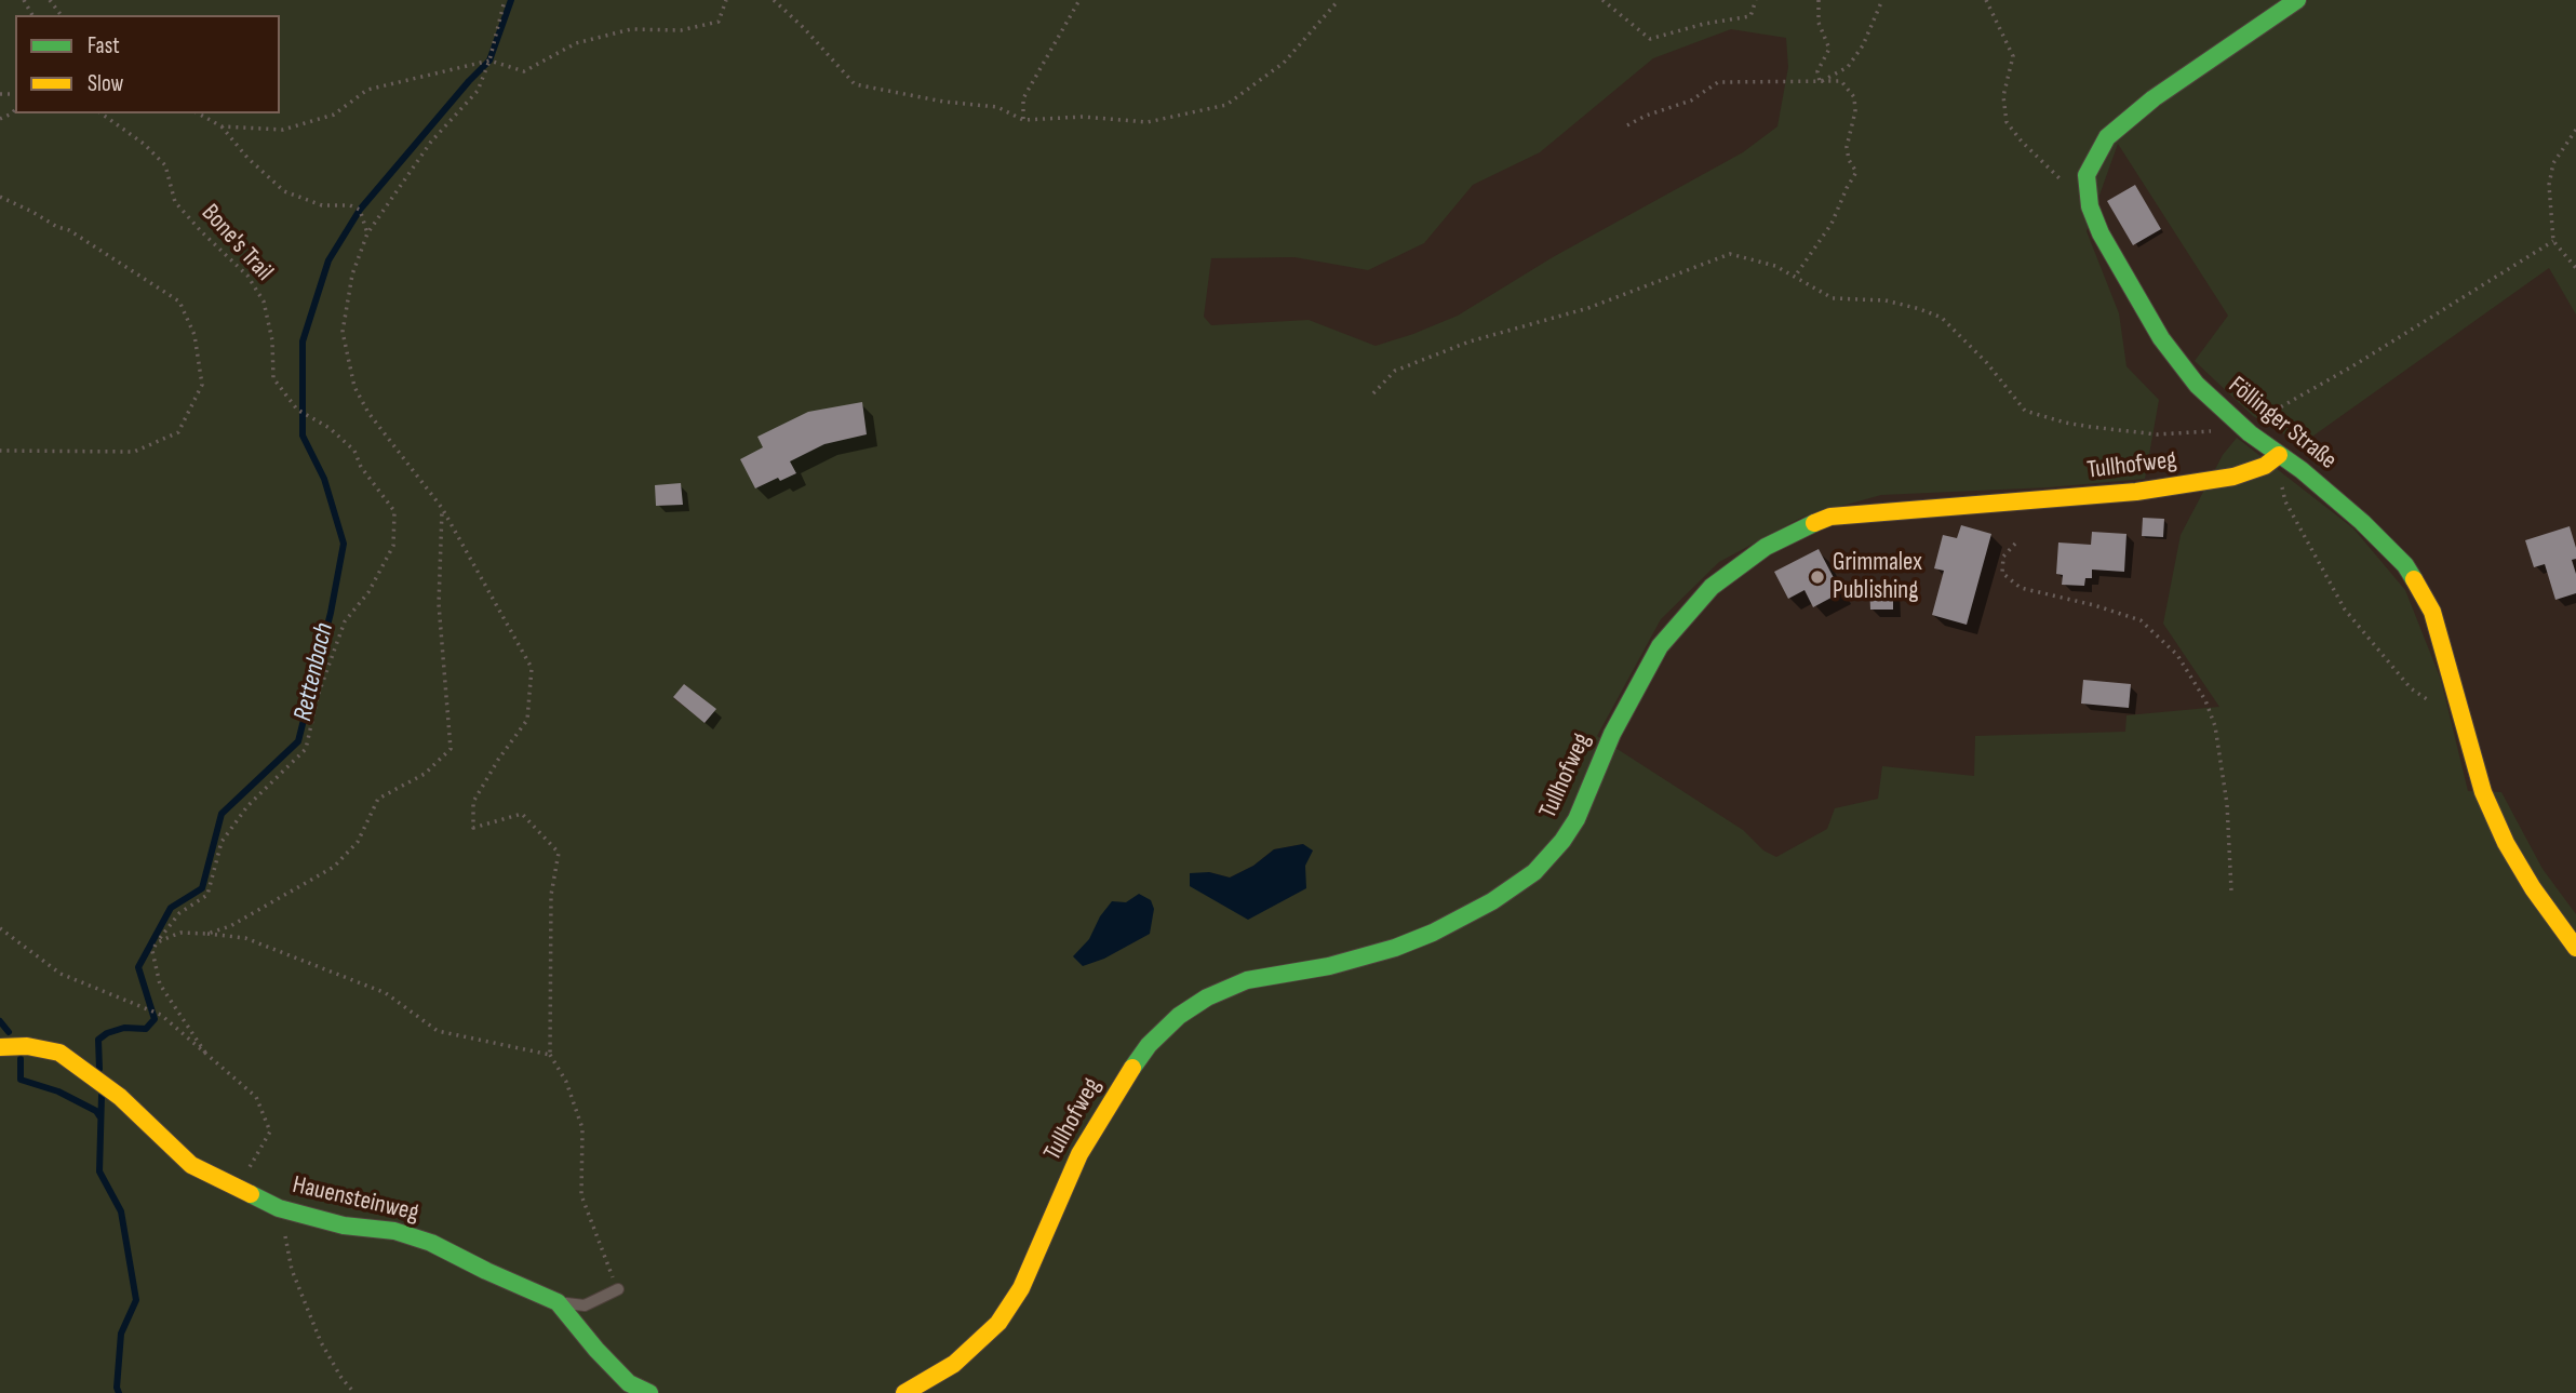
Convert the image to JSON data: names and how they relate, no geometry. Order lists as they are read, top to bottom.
{
  "streets": {
    "street": ["Föllinger Straße", "Tullhofweg", "Hauensteinweg"],
    "path": ["Bone's Trail"]
  },
  "crossings": [
    ["Föllinger Straße", "Tullhofweg"]
  ],
  "water": ["Rettenbach"],
  "places": ["Grimmalex Publishing"],
  "legend": ["Fast", "Slow"]
}
